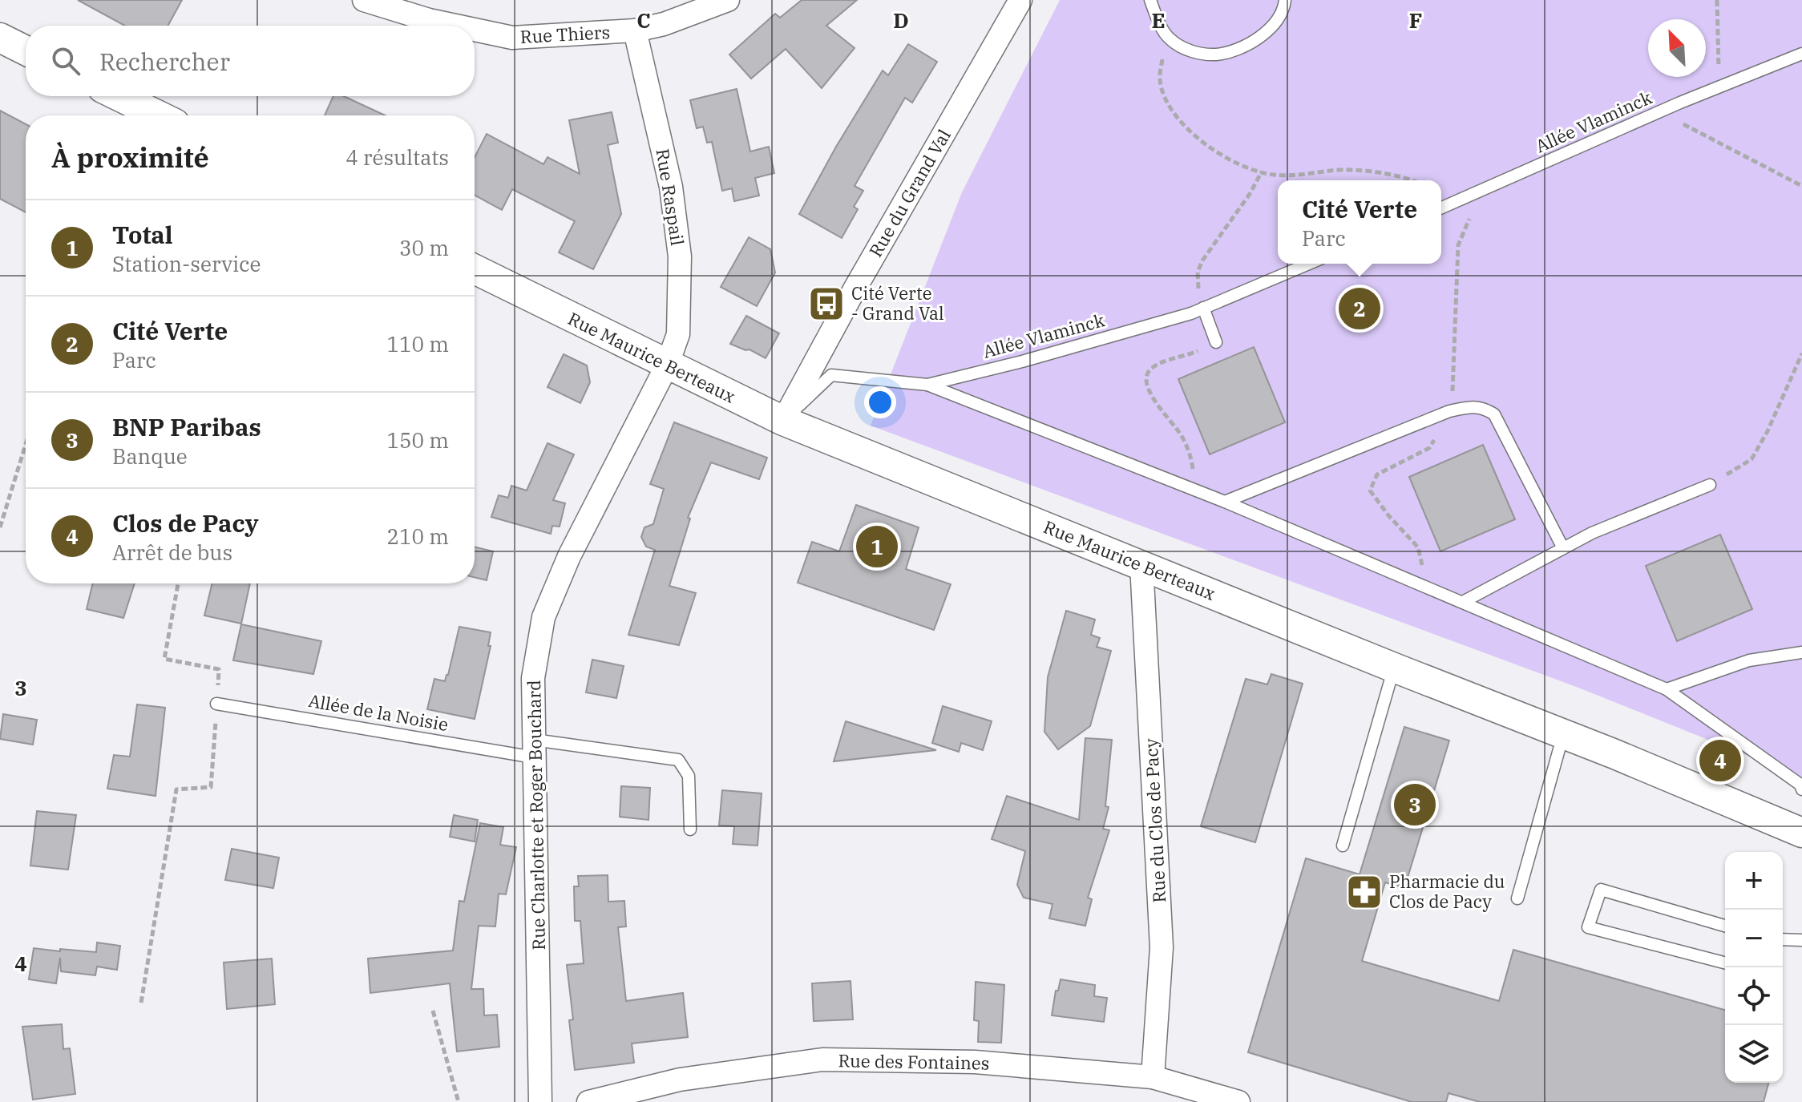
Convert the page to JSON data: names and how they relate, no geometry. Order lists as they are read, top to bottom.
{
  "streets": {
    "street": [
      "Rue Thiers",
      "Rue du Grand Val",
      "Rue Raspail",
      "Rue Maurice Berteaux",
      "Rue Charlotte et Roger Bouchard",
      "Rue du Clos de Pacy",
      "Rue des Fontaines"
    ],
    "lane": ["Allée Vlaminck", "Allée de la Noisie"]
  },
  "crossings": [
    ["Rue Thiers", "Rue Raspail"],
    ["Allée Vlaminck", "Rue du Grand Val"],
    ["Allée Vlaminck", "Rue Maurice Berteaux"],
    ["Rue du Grand Val", "Rue Maurice Berteaux"],
    ["Rue Raspail", "Rue Maurice Berteaux"],
    ["Rue Raspail", "Rue Charlotte et Roger Bouchard"],
    ["Rue Maurice Berteaux", "Rue Charlotte et Roger Bouchard"],
    ["Rue Maurice Berteaux", "Rue du Clos de Pacy"],
    ["Allée de la Noisie", "Rue Charlotte et Roger Bouchard"],
    ["Rue du Clos de Pacy", "Rue des Fontaines"]
  ],
  "places": {
    "bus stop": ["Cité Verte - Grand Val"],
    "pharmacy": ["Pharmacie du Clos de Pacy"]
  },
  "north": "top left",
  "page": {
    "search": "Rechercher",
    "heading": ["À proximité", "4 résultats"],
    "popup": ["Cité Verte", "Parc"],
    "list": [
      {
        "mark": "1",
        "name": "Total",
        "note": "Station-service",
        "value": "30 m"
      },
      {
        "mark": "2",
        "name": "Cité Verte",
        "note": "Parc",
        "value": "110 m"
      },
      {
        "mark": "3",
        "name": "BNP Paribas",
        "note": "Banque",
        "value": "150 m"
      },
      {
        "mark": "4",
        "name": "Clos de Pacy",
        "note": "Arrêt de bus",
        "value": "210 m"
      }
    ],
    "pins": [
      "2",
      "1",
      "4",
      "3"
    ],
    "map_buttons": ["+", "−"]
  },
  "grid": {
    "columns": [
      "C",
      "D",
      "E",
      "F"
    ],
    "rows": ["3", "4"]
  }
}
